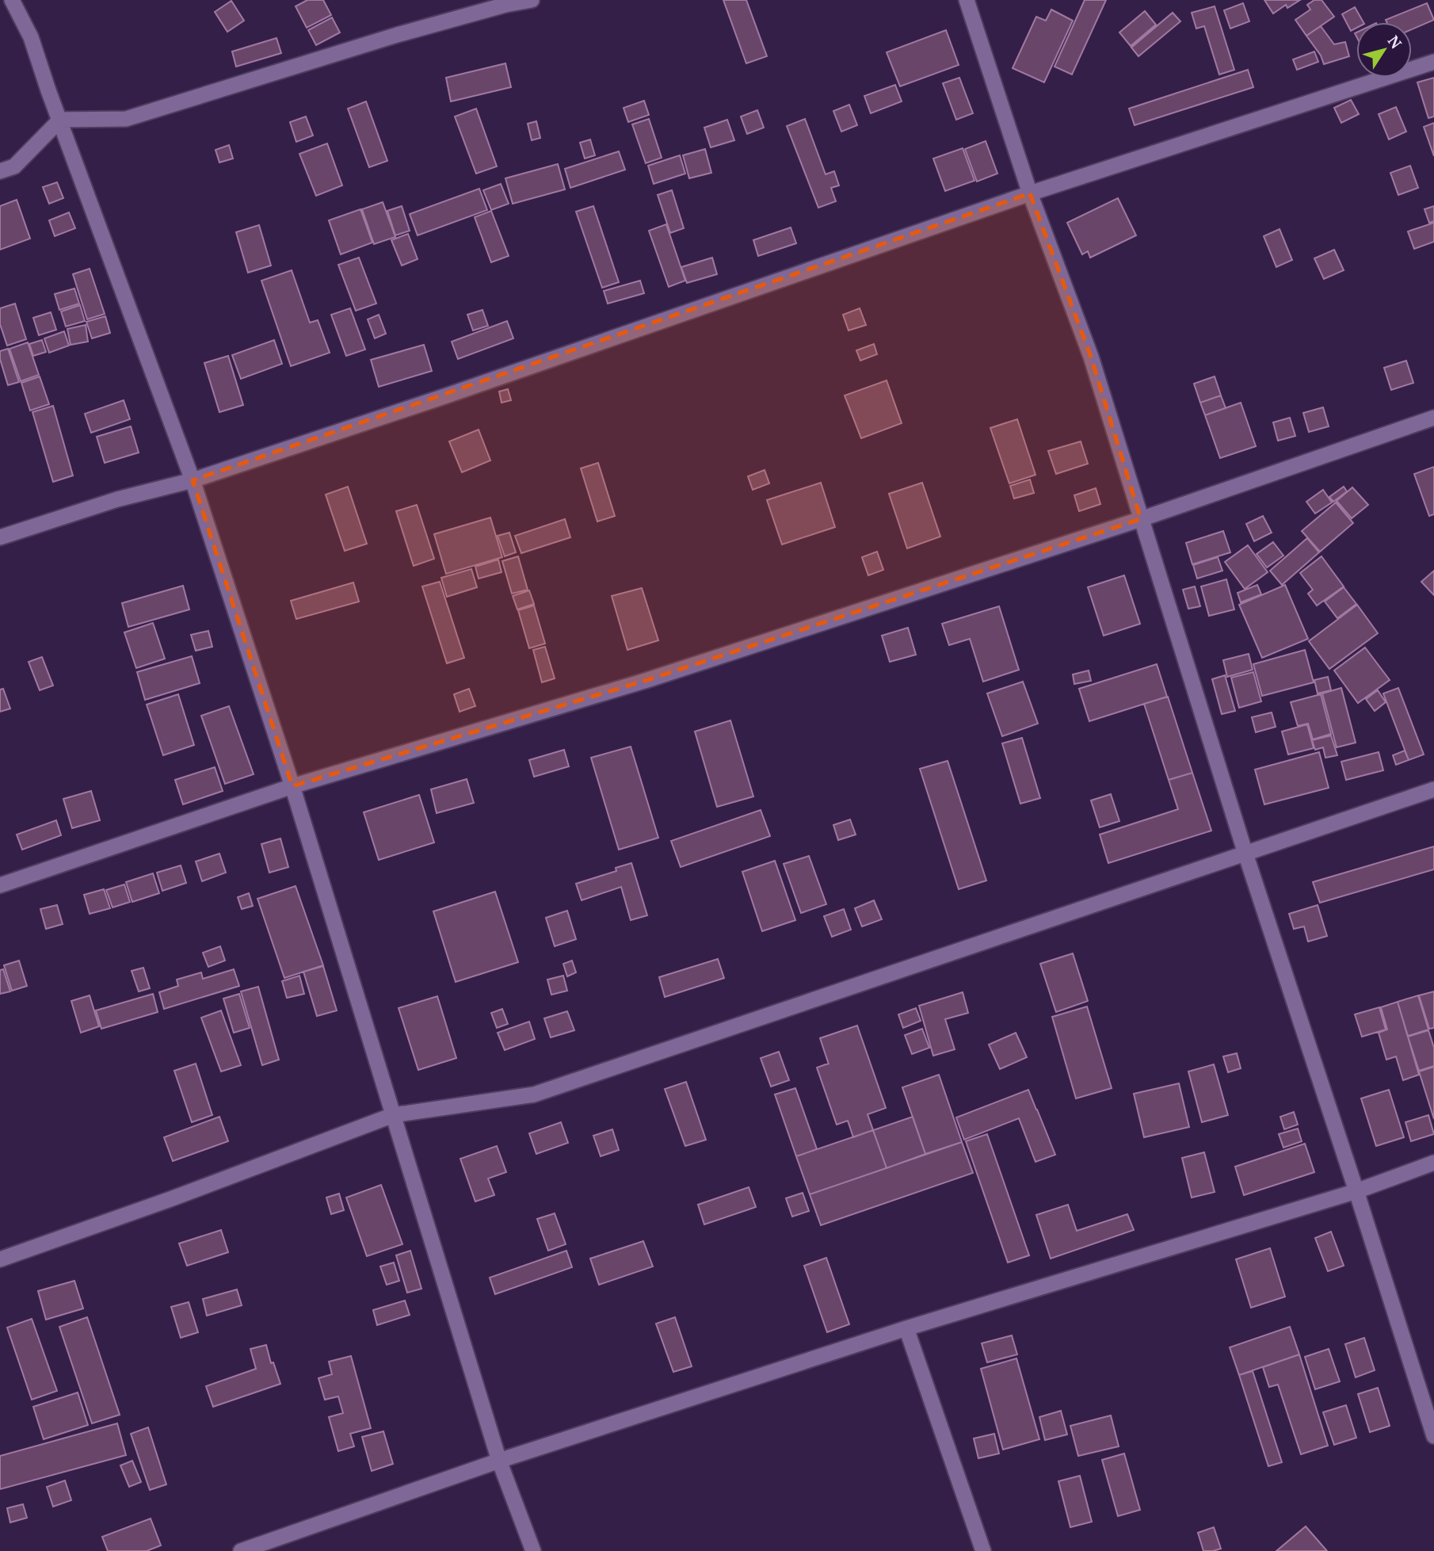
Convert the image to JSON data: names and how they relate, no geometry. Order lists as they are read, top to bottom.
{
  "north": "top right"
}
